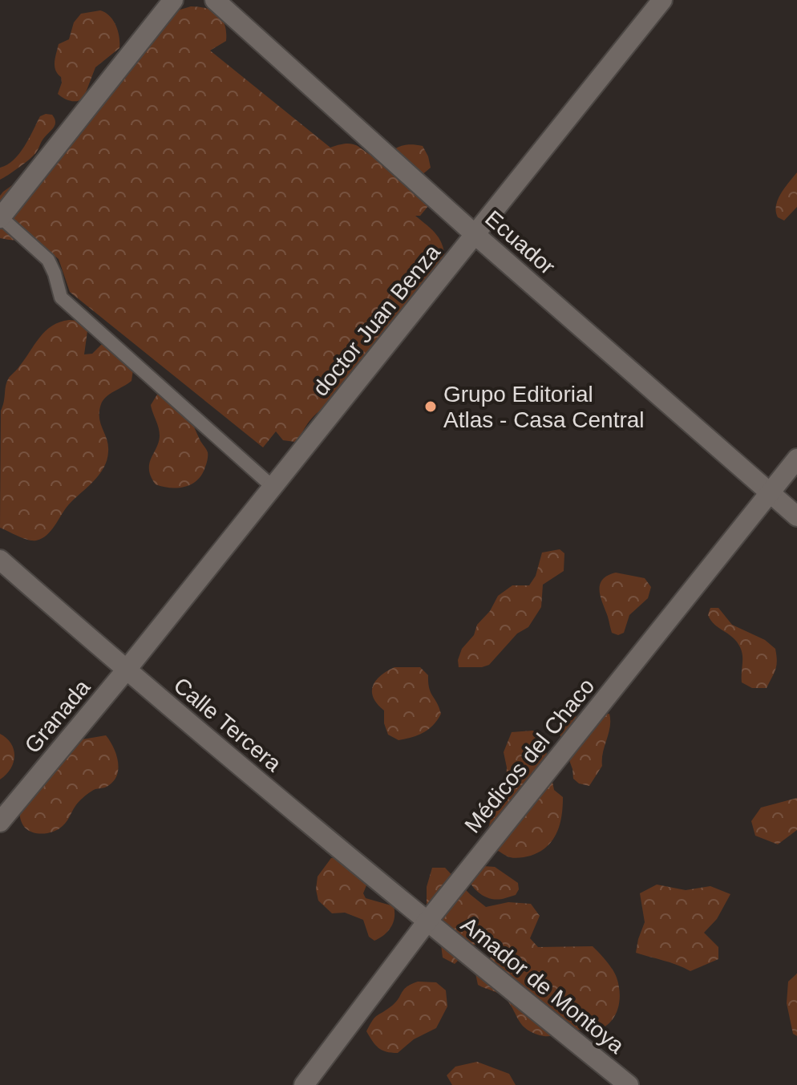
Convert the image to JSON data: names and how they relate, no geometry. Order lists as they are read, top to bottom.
{
  "streets": {
    "street": [
      "Ecuador",
      "doctor Juan Benza",
      "Granada",
      "Calle Tercera",
      "Médicos del Chaco",
      "Amador de Montoya"
    ]
  },
  "crossings": [
    ["Ecuador", "doctor Juan Benza"],
    ["Ecuador", "Médicos del Chaco"],
    ["doctor Juan Benza", "Granada"],
    ["doctor Juan Benza", "Calle Tercera"],
    ["Granada", "Calle Tercera"],
    ["Calle Tercera", "Médicos del Chaco"],
    ["Calle Tercera", "Amador de Montoya"],
    ["Médicos del Chaco", "Amador de Montoya"]
  ],
  "places": ["Grupo Editorial Atlas - Casa Central"]
}
